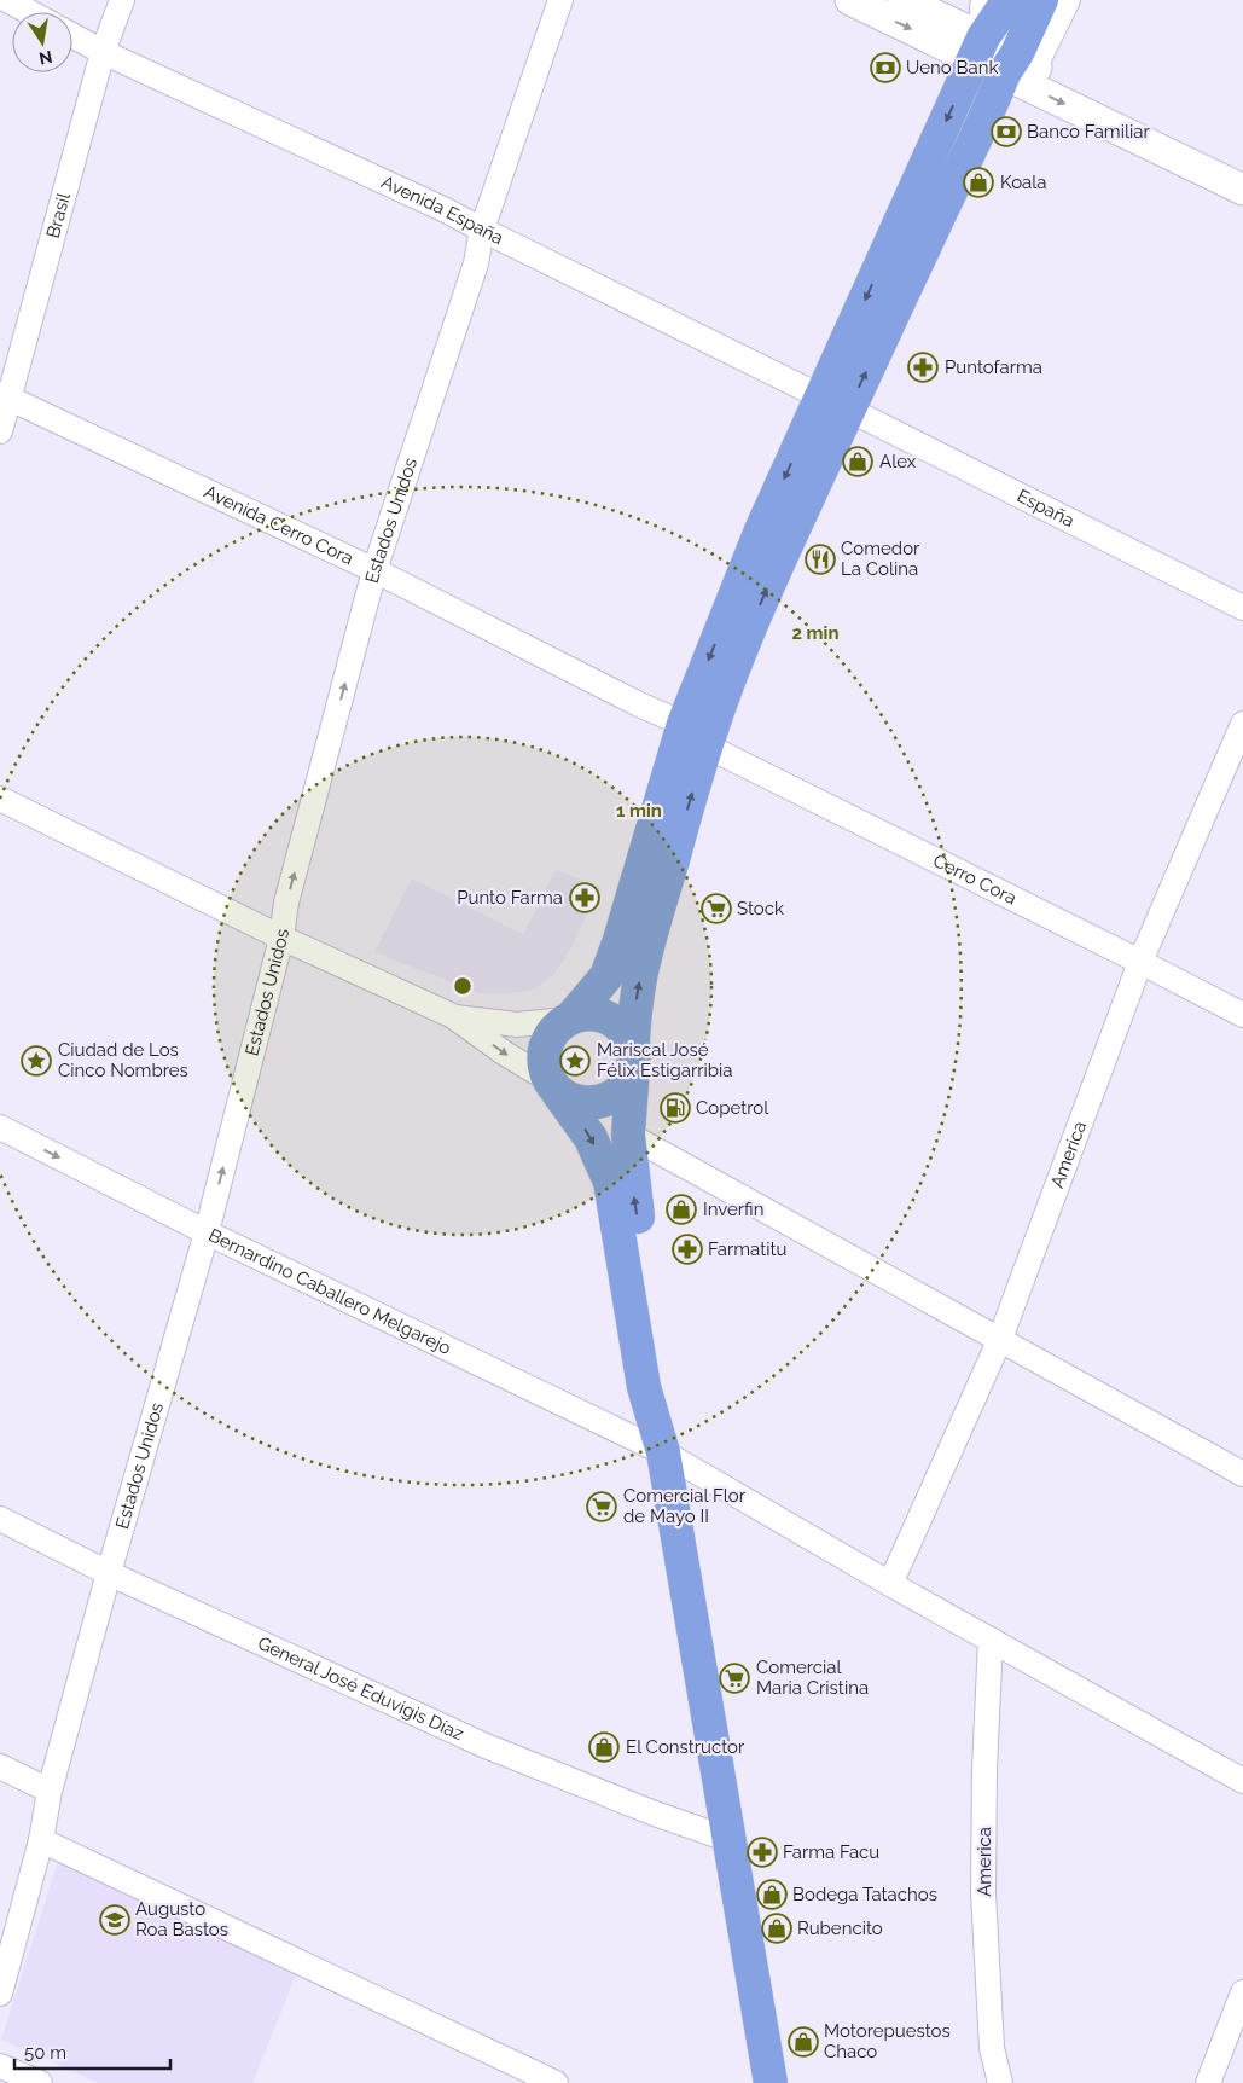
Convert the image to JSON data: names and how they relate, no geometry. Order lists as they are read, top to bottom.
{
  "streets": {
    "street": [
      "Avenida España",
      "Brasil",
      "España",
      "Estados Unidos",
      "Avenida Cerro Cora",
      "Cerro Cora",
      "America",
      "Bernardino Caballero Melgarejo",
      "General José Eduvigis Díaz"
    ]
  },
  "crossings": [
    ["Avenida España", "Brasil"],
    ["Avenida España", "España"],
    ["Avenida España", "Estados Unidos"],
    ["Brasil", "Avenida Cerro Cora"],
    ["Estados Unidos", "Avenida Cerro Cora"],
    ["Estados Unidos", "Bernardino Caballero Melgarejo"],
    ["Estados Unidos", "General José Eduvigis Díaz"],
    ["Avenida Cerro Cora", "Cerro Cora"],
    ["Cerro Cora", "America"],
    ["America", "Bernardino Caballero Melgarejo"]
  ],
  "places": {
    "bank": ["Ueno Bank", "Banco Familiar"],
    "shop": [
      "Koala",
      "Alex",
      "Inverfin",
      "El Constructor",
      "Bodega Tatachos",
      "Rubencito",
      "Motorepuestos Chaco"
    ],
    "pharmacy": [
      "Puntofarma",
      "Punto Farma",
      "Farmatitu",
      "Farma Facu"
    ],
    "restaurant": ["Comedor La Colina"],
    "supermarket": ["Stock", "Comercial Flor de Mayo II", "Comercial Maria Cristina"],
    "place": ["Ciudad de Los Cinco Nombres", "Mariscal José Félix Estigarribia"],
    "fuel station": ["Copetrol"],
    "school or university": ["Augusto Roa Bastos"]
  },
  "scale_bar": "50 m",
  "north": "bottom",
  "rings": ["2 min", "1 min"]
}
